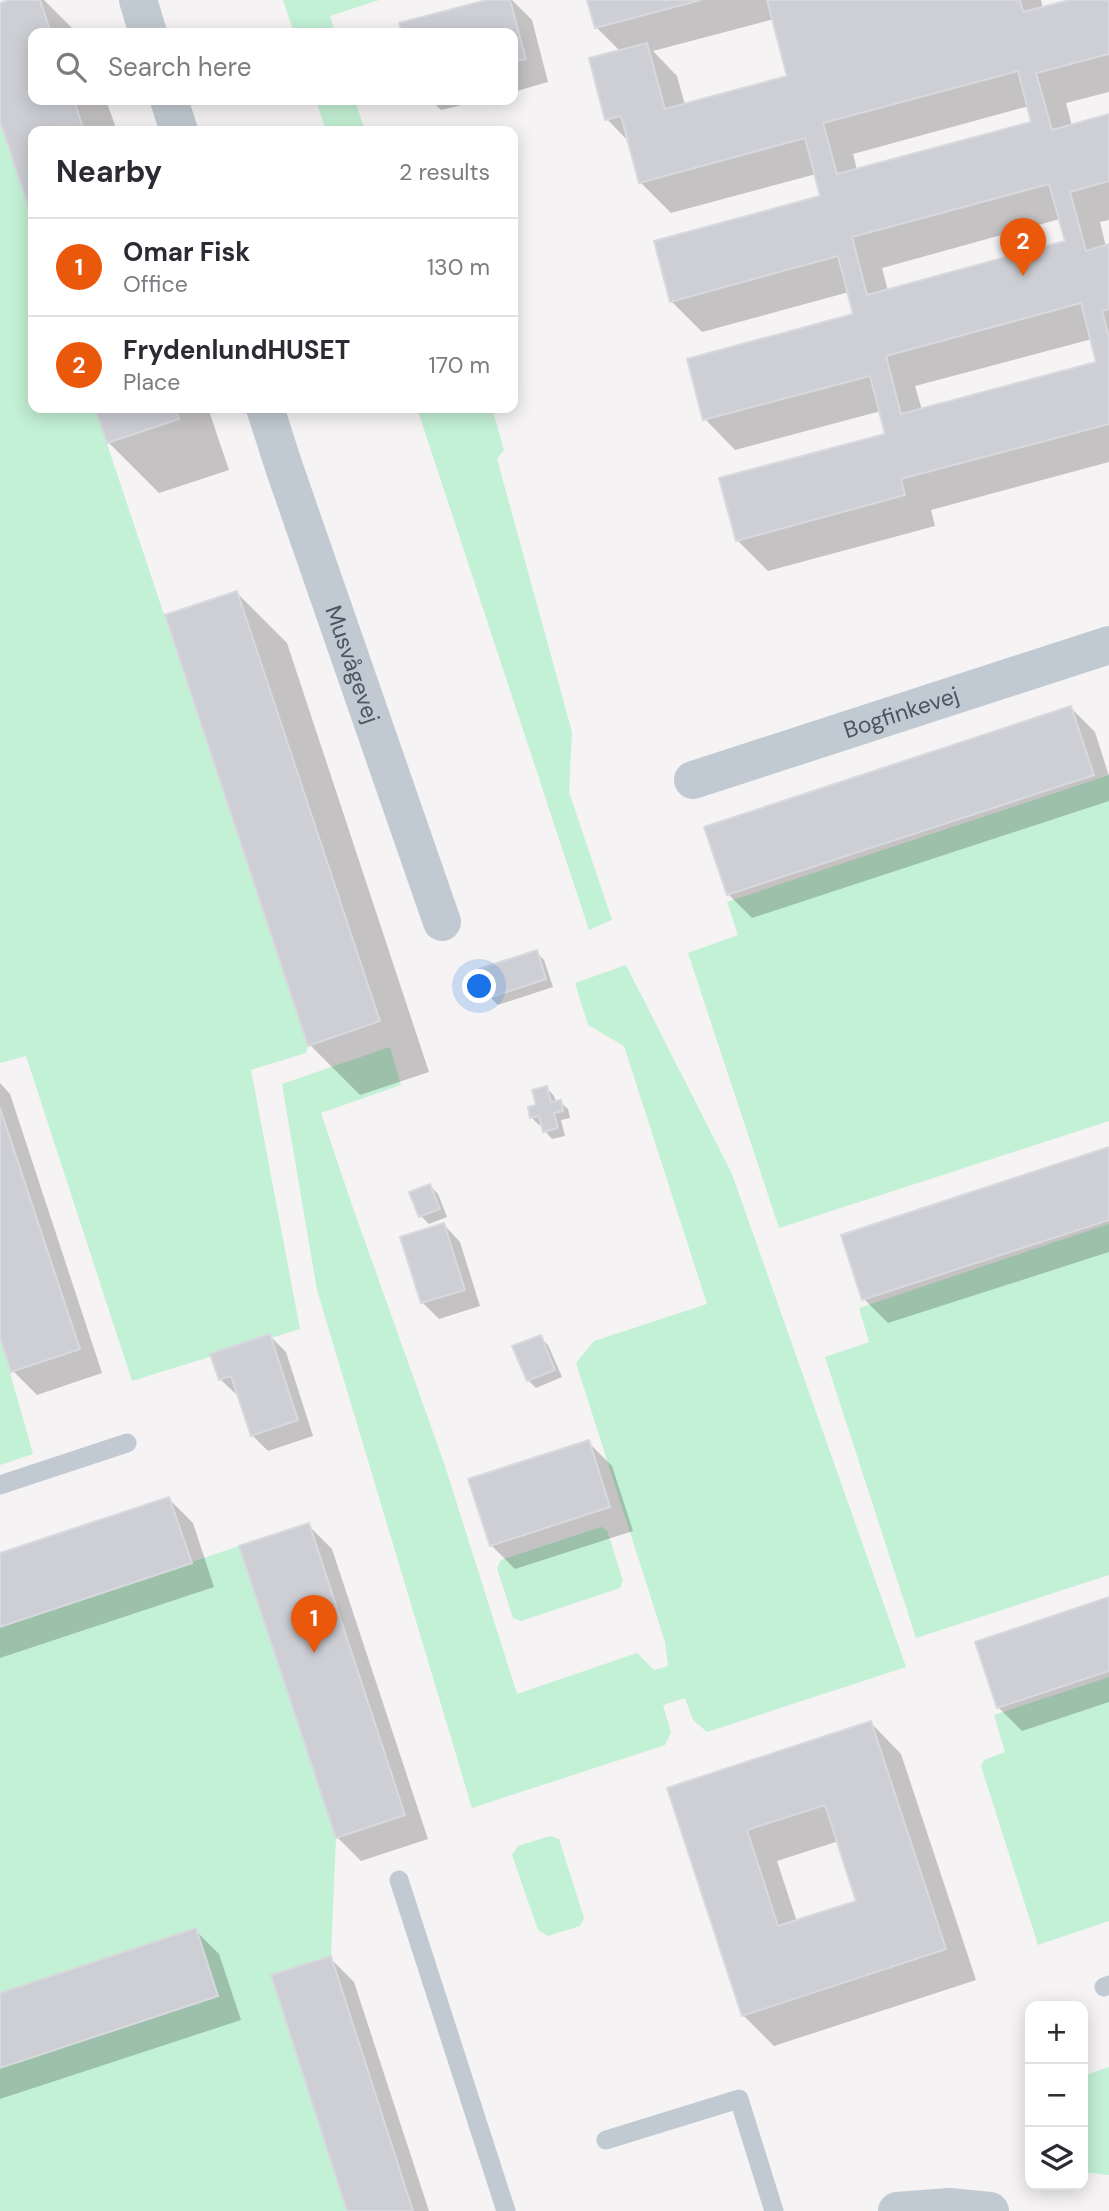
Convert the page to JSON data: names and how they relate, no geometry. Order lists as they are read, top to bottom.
{
  "streets": {
    "street": ["Musvågevej", "Bogfinkevej"]
  },
  "page": {
    "search": "Search here",
    "heading": ["Nearby", "2 results"],
    "list": [
      {
        "mark": "1",
        "name": "Omar Fisk",
        "note": "Office",
        "value": "130 m"
      },
      {
        "mark": "2",
        "name": "FrydenlundHUSET",
        "note": "Place",
        "value": "170 m"
      }
    ],
    "pins": ["2", "1"],
    "map_buttons": ["+", "−"]
  }
}
